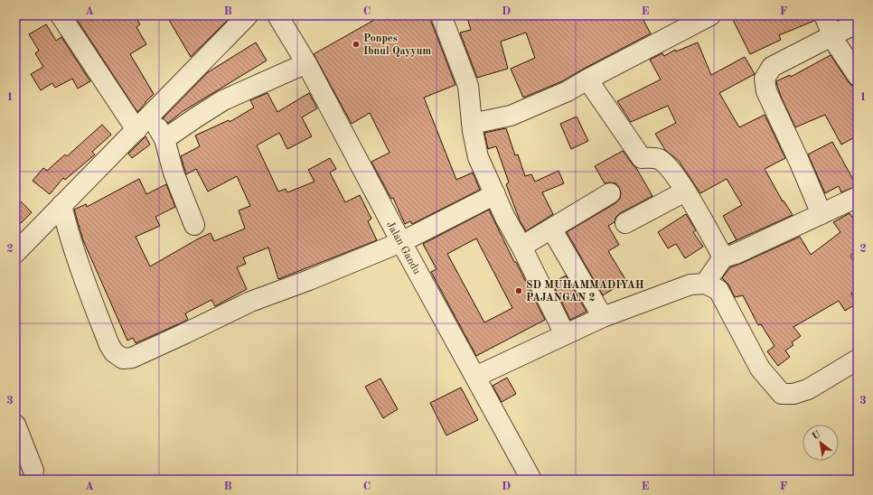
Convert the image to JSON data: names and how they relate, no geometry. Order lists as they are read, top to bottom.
{
  "streets": {
    "street": ["Jalan Gandu"]
  },
  "places": ["Ponpes Ibnul Qayyum", "SD MUHAMMADIYAH PAJANGAN 2"],
  "north": "top left",
  "grid": {
    "columns": [
      "A",
      "B",
      "C",
      "D",
      "E",
      "F"
    ],
    "rows": ["1", "2", "3"]
  }
}
